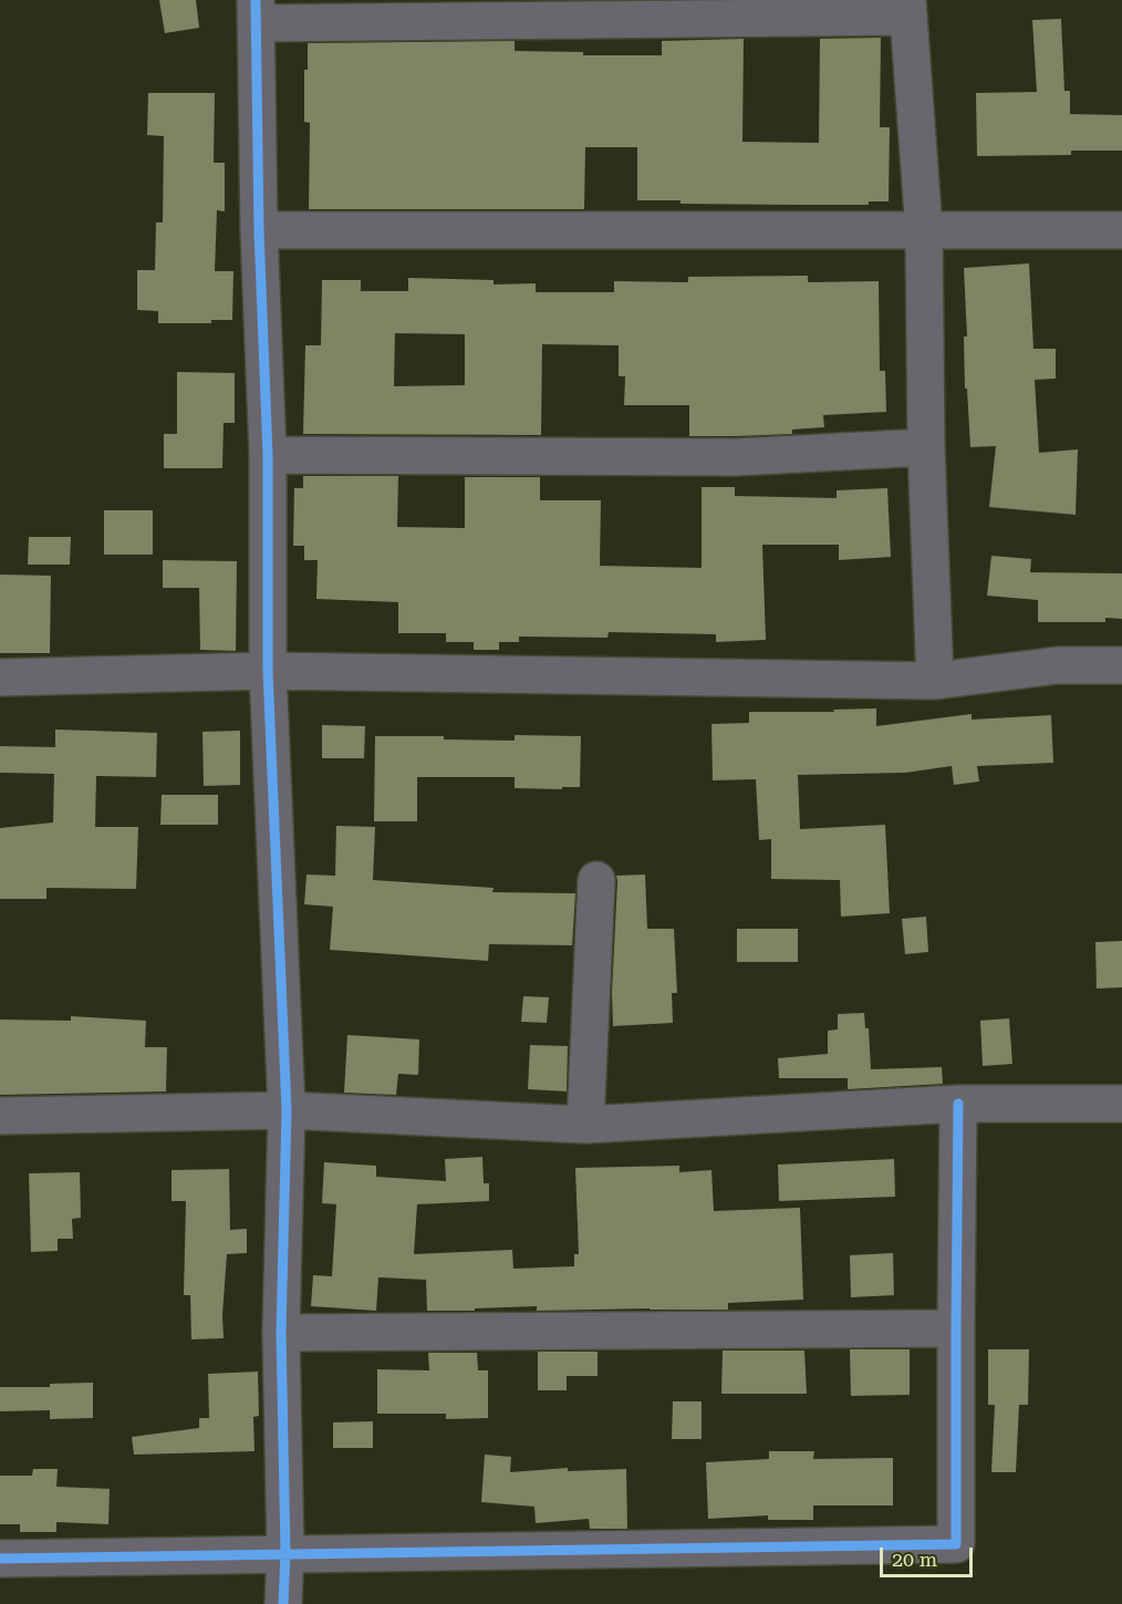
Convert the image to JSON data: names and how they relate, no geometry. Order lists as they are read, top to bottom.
{
  "scale_bar": "20 m"
}
